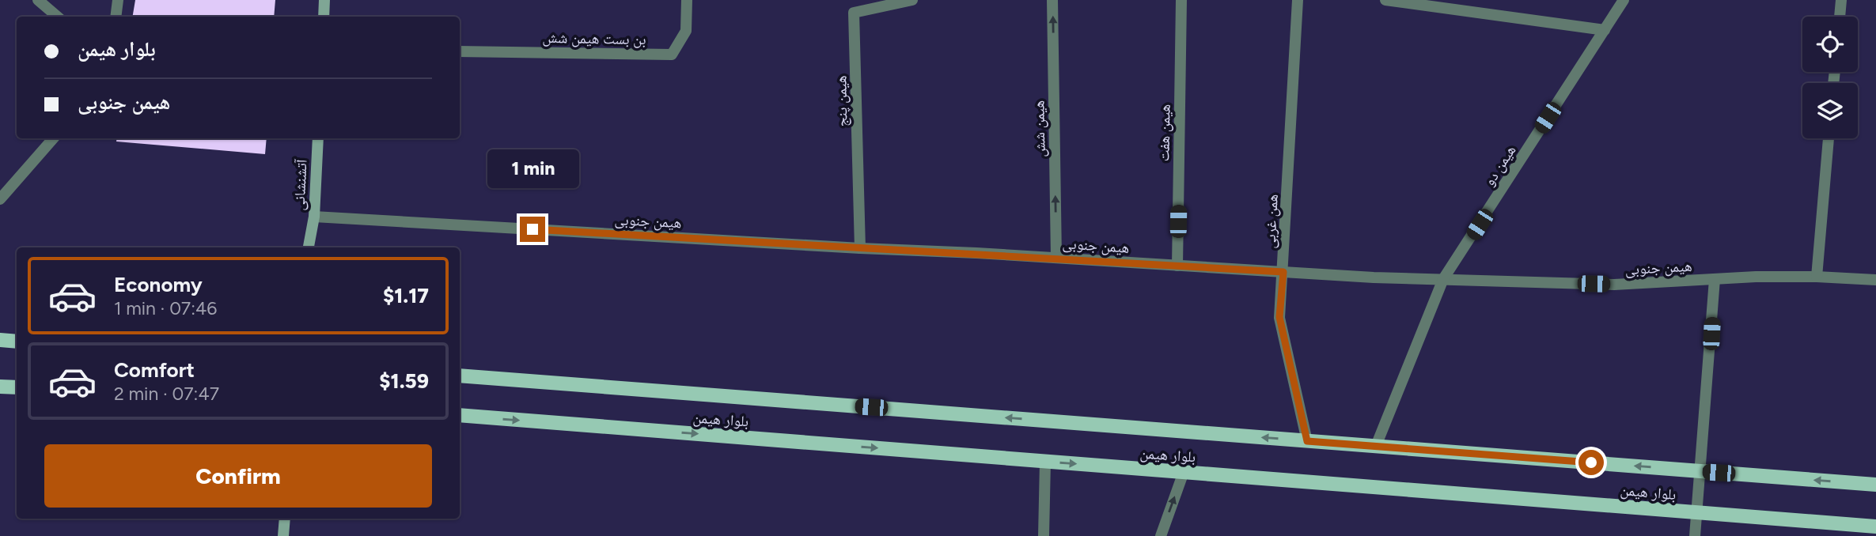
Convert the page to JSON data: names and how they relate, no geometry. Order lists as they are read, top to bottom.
{
  "streets": {
    "main road": ["بلوار هیمن"],
    "street": [
      "بن بست هیمن شش",
      "هیمن پنج",
      "هیمن شش",
      "هیمن هفت",
      "هیمن دو",
      "آتشنشانی",
      "هیمن جنوبی",
      "همن غربی"
    ]
  },
  "crossings": [
    ["هیمن پنج", "هیمن جنوبی"],
    ["هیمن شش", "هیمن جنوبی"],
    ["هیمن هفت", "هیمن جنوبی"],
    ["هیمن دو", "هیمن جنوبی"],
    ["هیمن دو", "بلوار هیمن"],
    ["آتشنشانی", "هیمن جنوبی"],
    ["هیمن جنوبی", "همن غربی"],
    ["همن غربی", "بلوار هیمن"]
  ],
  "one_way": ["هیمن شش"],
  "page": {
    "banner": ["بلوار هیمن", "هیمن جنوبی"],
    "bubble": "1 min",
    "list": [
      {
        "name": "Economy",
        "note": "1 min · 07:46",
        "value": "$1.17"
      },
      {
        "name": "Comfort",
        "note": "2 min · 07:47",
        "value": "$1.59"
      }
    ],
    "buttons": "Confirm"
  }
}
